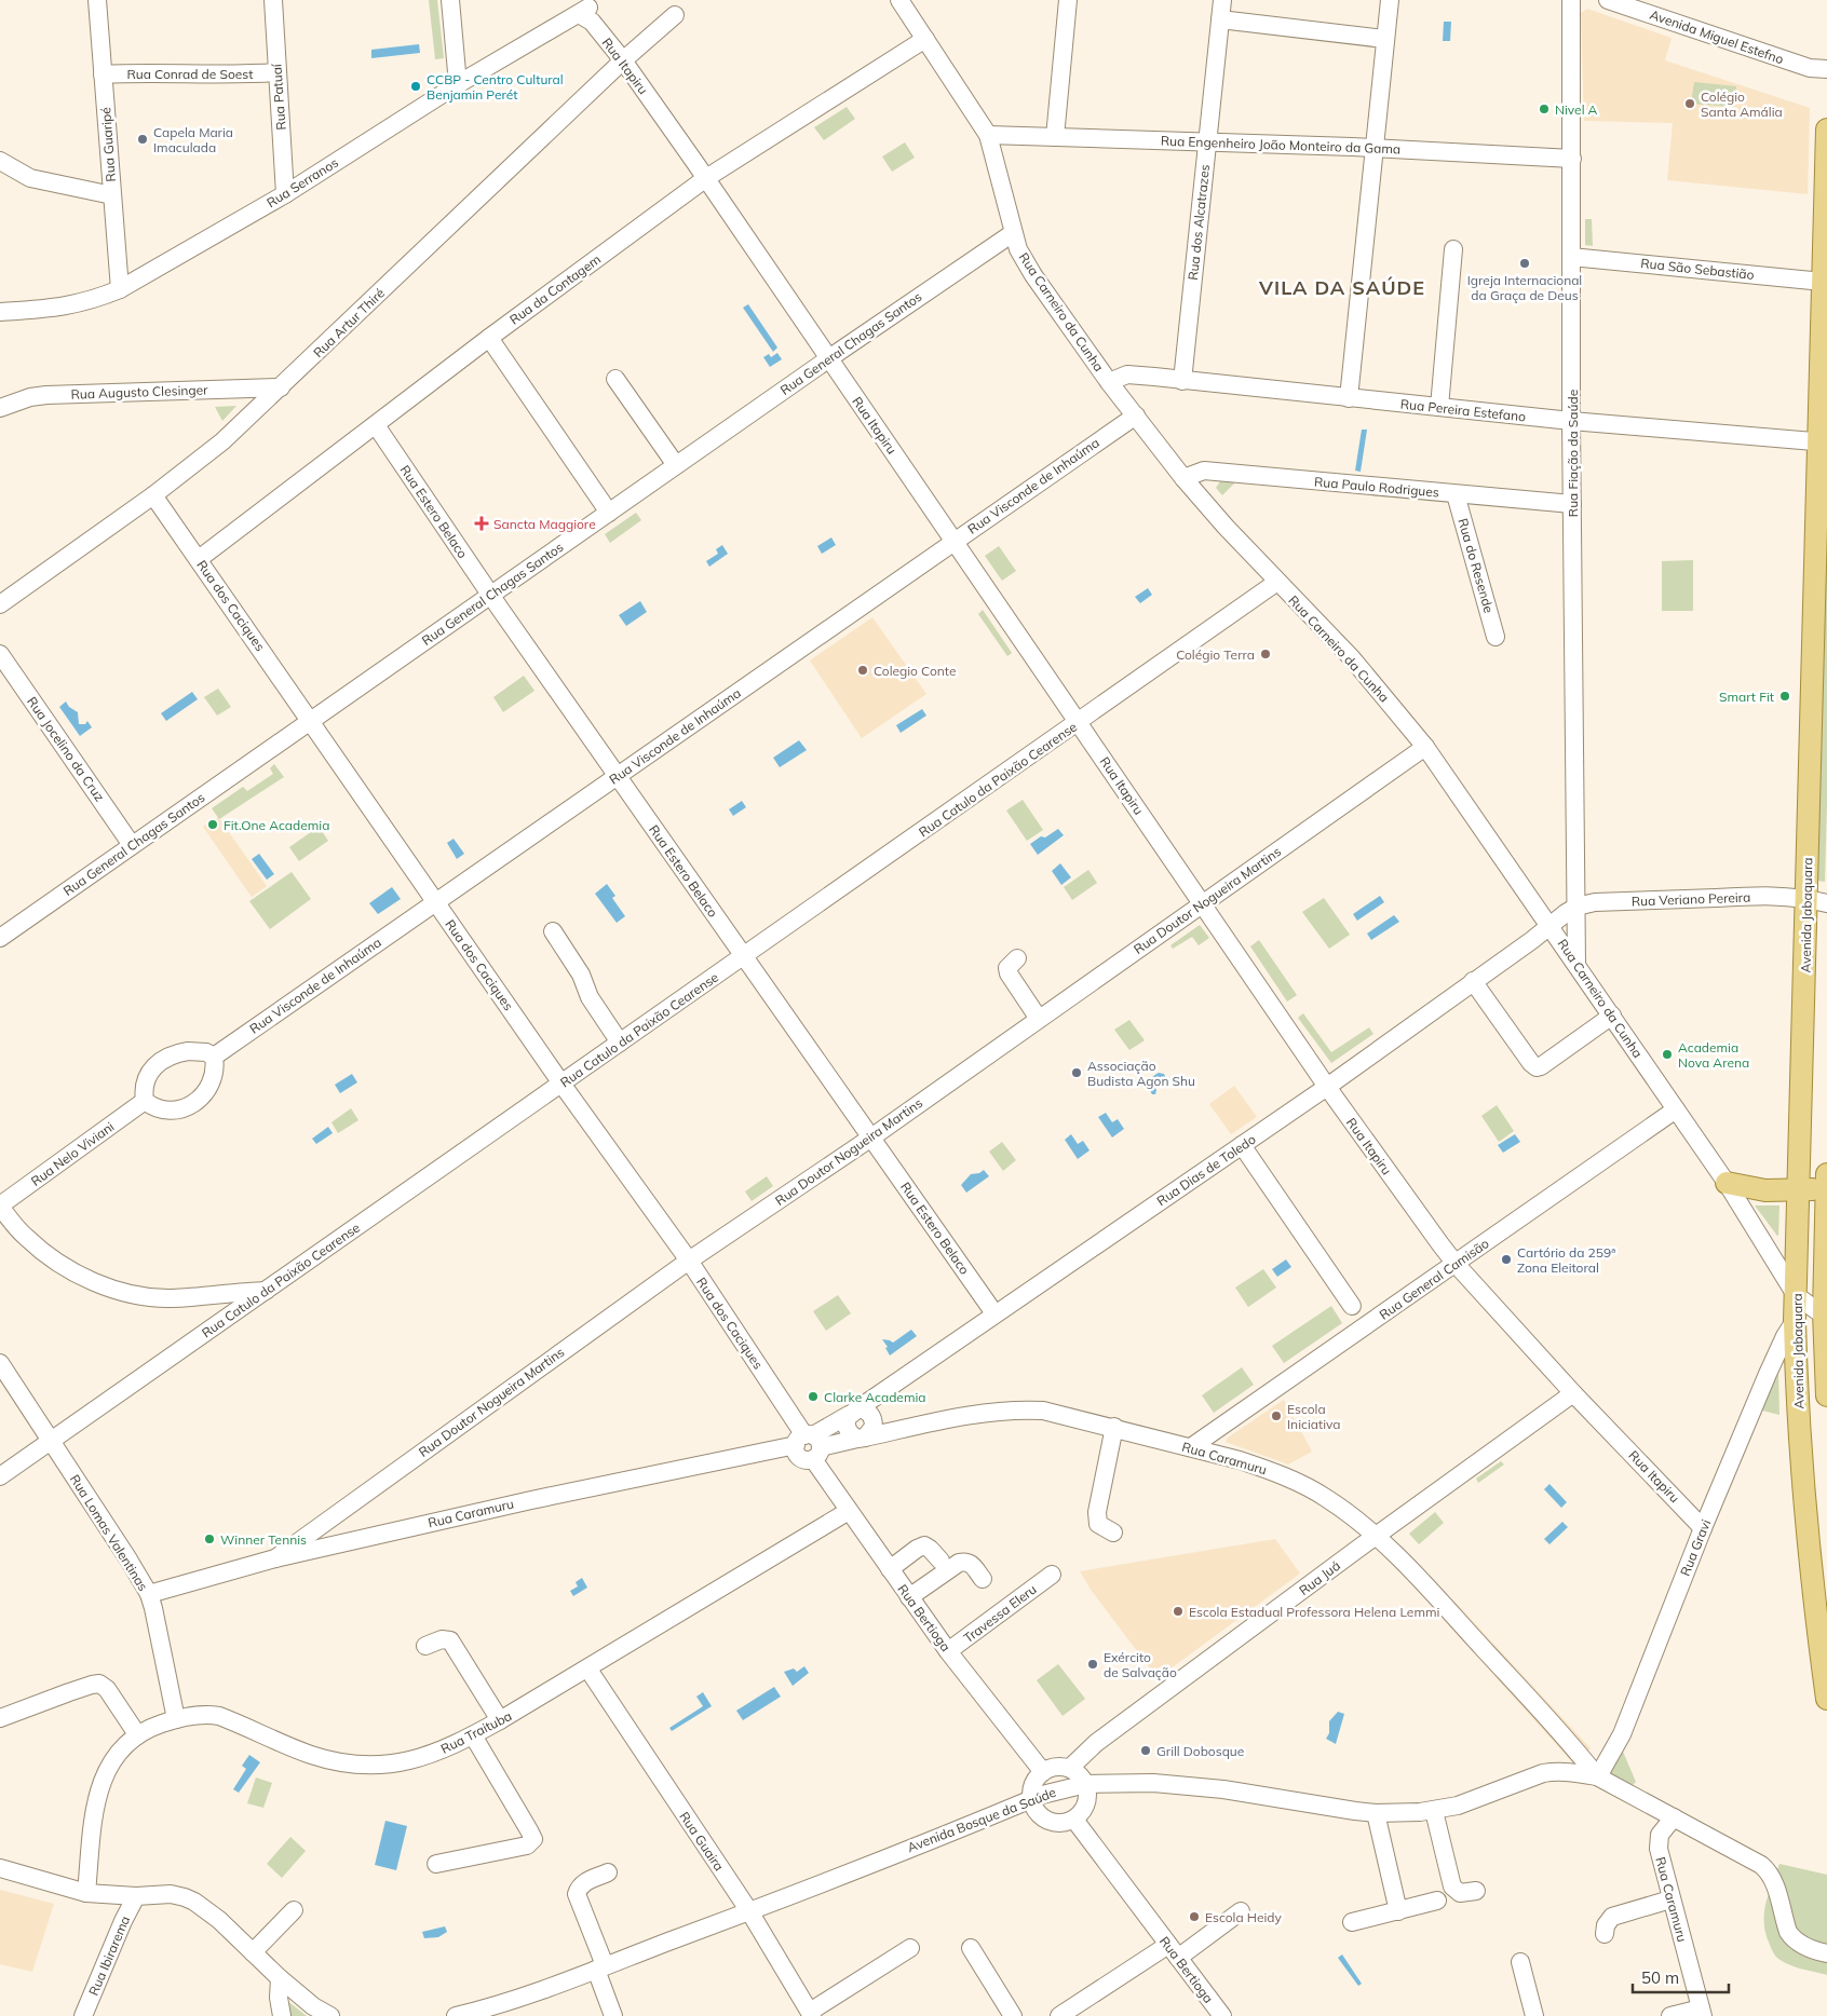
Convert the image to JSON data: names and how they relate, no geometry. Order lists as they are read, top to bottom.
{
  "streets": {
    "main road": ["Avenida Jabaquara"],
    "street": [
      "Avenida Miguel Estefno",
      "Rua Itapiru",
      "Rua Conrad de Soest",
      "Rua Patuaí",
      "Rua Guaripé",
      "Rua Engenheiro João Monteiro da Gama",
      "Rua Serranos",
      "Rua dos Alcatrazes",
      "Rua São Sebastião",
      "Rua da Contagem",
      "Rua Carneiro da Cunha",
      "Rua Artur Thiré",
      "Rua General Chagas Santos",
      "Rua Augusto Clesinger",
      "Rua Pereira Estefano",
      "Rua Fiação da Saúde",
      "Rua Visconde de Inhaúma",
      "Rua Paulo Rodrigues",
      "Rua Estero Belaco",
      "Rua do Resende",
      "Rua dos Caciques",
      "Rua Jocelino da Cruz",
      "Rua Catulo da Paixão Cearense",
      "Rua Veriano Pereira",
      "Rua Doutor Nogueira Martins",
      "Rua Nelo Viviani",
      "Rua Dias de Toledo",
      "Rua General Camisão",
      "Rua Caramuru",
      "Rua Lomas Valentinas",
      "Rua Gravi",
      "Rua Juá",
      "Travessa Eleru",
      "Rua Bertioga",
      "Rua Traituba",
      "Avenida Bosque da Saúde",
      "Rua Guaira",
      "Rua Ibirarema"
    ]
  },
  "crossings": [
    ["Rua Itapiru", "Rua Serranos"],
    ["Rua Itapiru", "Rua da Contagem"],
    ["Rua Itapiru", "Rua Artur Thiré"],
    ["Rua Itapiru", "Rua General Chagas Santos"],
    ["Rua Itapiru", "Rua Visconde de Inhaúma"],
    ["Rua Itapiru", "Rua Catulo da Paixão Cearense"],
    ["Rua Itapiru", "Rua Doutor Nogueira Martins"],
    ["Rua Itapiru", "Rua Dias de Toledo"],
    ["Rua Itapiru", "Rua General Camisão"],
    ["Rua Itapiru", "Rua Gravi"],
    ["Rua Itapiru", "Rua Juá"],
    ["Rua Conrad de Soest", "Rua Patuaí"],
    ["Rua Conrad de Soest", "Rua Guaripé"],
    ["Rua Patuaí", "Rua Serranos"],
    ["Rua Guaripé", "Rua Serranos"],
    ["Rua Engenheiro João Monteiro da Gama", "Rua dos Alcatrazes"],
    ["Rua Engenheiro João Monteiro da Gama", "Rua Carneiro da Cunha"],
    ["Rua Engenheiro João Monteiro da Gama", "Rua Fiação da Saúde"],
    ["Rua dos Alcatrazes", "Rua Pereira Estefano"],
    ["Rua São Sebastião", "Rua Fiação da Saúde"],
    ["Rua São Sebastião", "Avenida Jabaquara"],
    ["Rua da Contagem", "Rua Carneiro da Cunha"],
    ["Rua da Contagem", "Rua Estero Belaco"],
    ["Rua da Contagem", "Rua dos Caciques"],
    ["Rua Carneiro da Cunha", "Rua General Chagas Santos"],
    ["Rua Carneiro da Cunha", "Rua Pereira Estefano"],
    ["Rua Carneiro da Cunha", "Rua Visconde de Inhaúma"],
    ["Rua Carneiro da Cunha", "Rua Paulo Rodrigues"],
    ["Rua Carneiro da Cunha", "Rua Catulo da Paixão Cearense"],
    ["Rua Carneiro da Cunha", "Rua Doutor Nogueira Martins"],
    ["Rua Carneiro da Cunha", "Avenida Jabaquara"],
    ["Rua Carneiro da Cunha", "Rua Dias de Toledo"],
    ["Rua Carneiro da Cunha", "Rua General Camisão"],
    ["Rua Artur Thiré", "Rua Augusto Clesinger"],
    ["Rua Artur Thiré", "Rua dos Caciques"],
    ["Rua General Chagas Santos", "Rua Estero Belaco"],
    ["Rua General Chagas Santos", "Rua dos Caciques"],
    ["Rua General Chagas Santos", "Rua Jocelino da Cruz"],
    ["Rua Pereira Estefano", "Rua Fiação da Saúde"],
    ["Rua Pereira Estefano", "Avenida Jabaquara"],
    ["Rua Fiação da Saúde", "Rua Paulo Rodrigues"],
    ["Rua Fiação da Saúde", "Rua Veriano Pereira"],
    ["Rua Visconde de Inhaúma", "Rua Estero Belaco"],
    ["Rua Visconde de Inhaúma", "Rua dos Caciques"],
    ["Rua Visconde de Inhaúma", "Rua Nelo Viviani"],
    ["Rua Paulo Rodrigues", "Rua do Resende"],
    ["Rua Estero Belaco", "Rua Catulo da Paixão Cearense"],
    ["Rua Estero Belaco", "Rua Doutor Nogueira Martins"],
    ["Rua Estero Belaco", "Rua Dias de Toledo"],
    ["Rua dos Caciques", "Rua Catulo da Paixão Cearense"],
    ["Rua dos Caciques", "Rua Doutor Nogueira Martins"],
    ["Rua dos Caciques", "Rua Dias de Toledo"],
    ["Rua dos Caciques", "Rua Caramuru"],
    ["Rua dos Caciques", "Rua Bertioga"],
    ["Rua Catulo da Paixão Cearense", "Rua Lomas Valentinas"],
    ["Rua Veriano Pereira", "Avenida Jabaquara"],
    ["Rua Doutor Nogueira Martins", "Rua Caramuru"],
    ["Avenida Jabaquara", "Rua Gravi"],
    ["Rua Dias de Toledo", "Rua Caramuru"],
    ["Rua Dias de Toledo", "Rua Bertioga"],
    ["Rua General Camisão", "Rua Caramuru"],
    ["Rua Caramuru", "Rua Lomas Valentinas"],
    ["Rua Caramuru", "Rua Gravi"],
    ["Rua Caramuru", "Rua Juá"],
    ["Rua Caramuru", "Rua Bertioga"],
    ["Rua Caramuru", "Avenida Bosque da Saúde"],
    ["Rua Lomas Valentinas", "Rua Traituba"],
    ["Rua Gravi", "Avenida Bosque da Saúde"],
    ["Travessa Eleru", "Rua Bertioga"],
    ["Rua Bertioga", "Rua Traituba"],
    ["Rua Traituba", "Rua Guaira"],
    ["Avenida Bosque da Saúde", "Rua Guaira"]
  ],
  "districts": ["VILA DA SAÚDE"],
  "places": {
    "other": [
      "CCBP - Centro Cultural Benjamin Perét",
      "Colégio Santa Amália",
      "Nivel A",
      "Capela Maria Imaculada",
      "Igreja Internacional da Graça de Deus",
      "Colégio Terra",
      "Colegio Conte",
      "Smart Fit",
      "Fit.One Academia",
      "Academia Nova Arena",
      "Associação Budista Agon Shu",
      "Cartório da 259ª Zona Eleitoral",
      "Clarke Academia",
      "Escola Iniciativa",
      "Winner Tennis",
      "Escola Estadual Professora Helena Lemmi",
      "Exército de Salvação",
      "Grill Dobosque",
      "Escola Heidy"
    ],
    "health": ["Sancta Maggiore"]
  },
  "scale_bar": "50 m"
}
